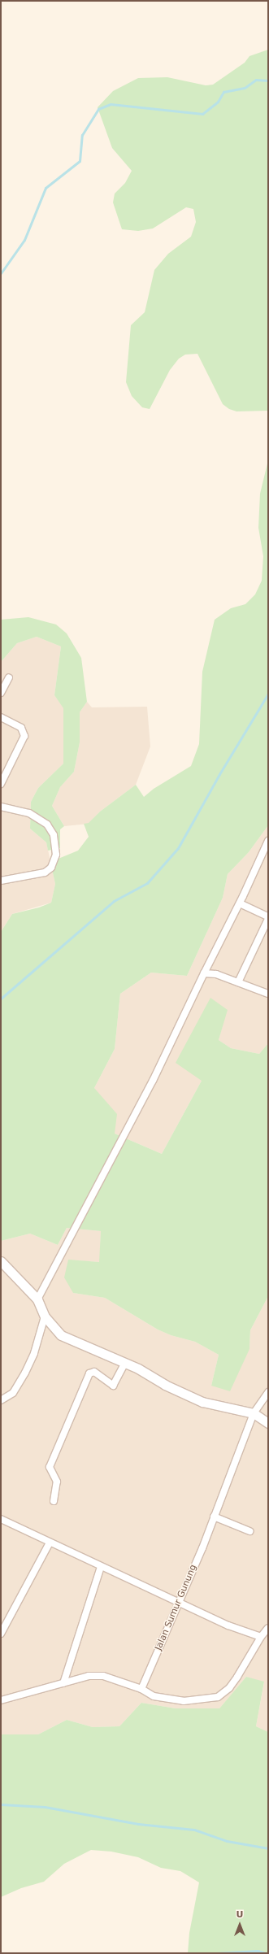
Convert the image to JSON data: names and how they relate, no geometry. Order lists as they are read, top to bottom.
{
  "streets": {
    "street": ["Jalan Sumur Gunung"]
  },
  "north": "top"
}
